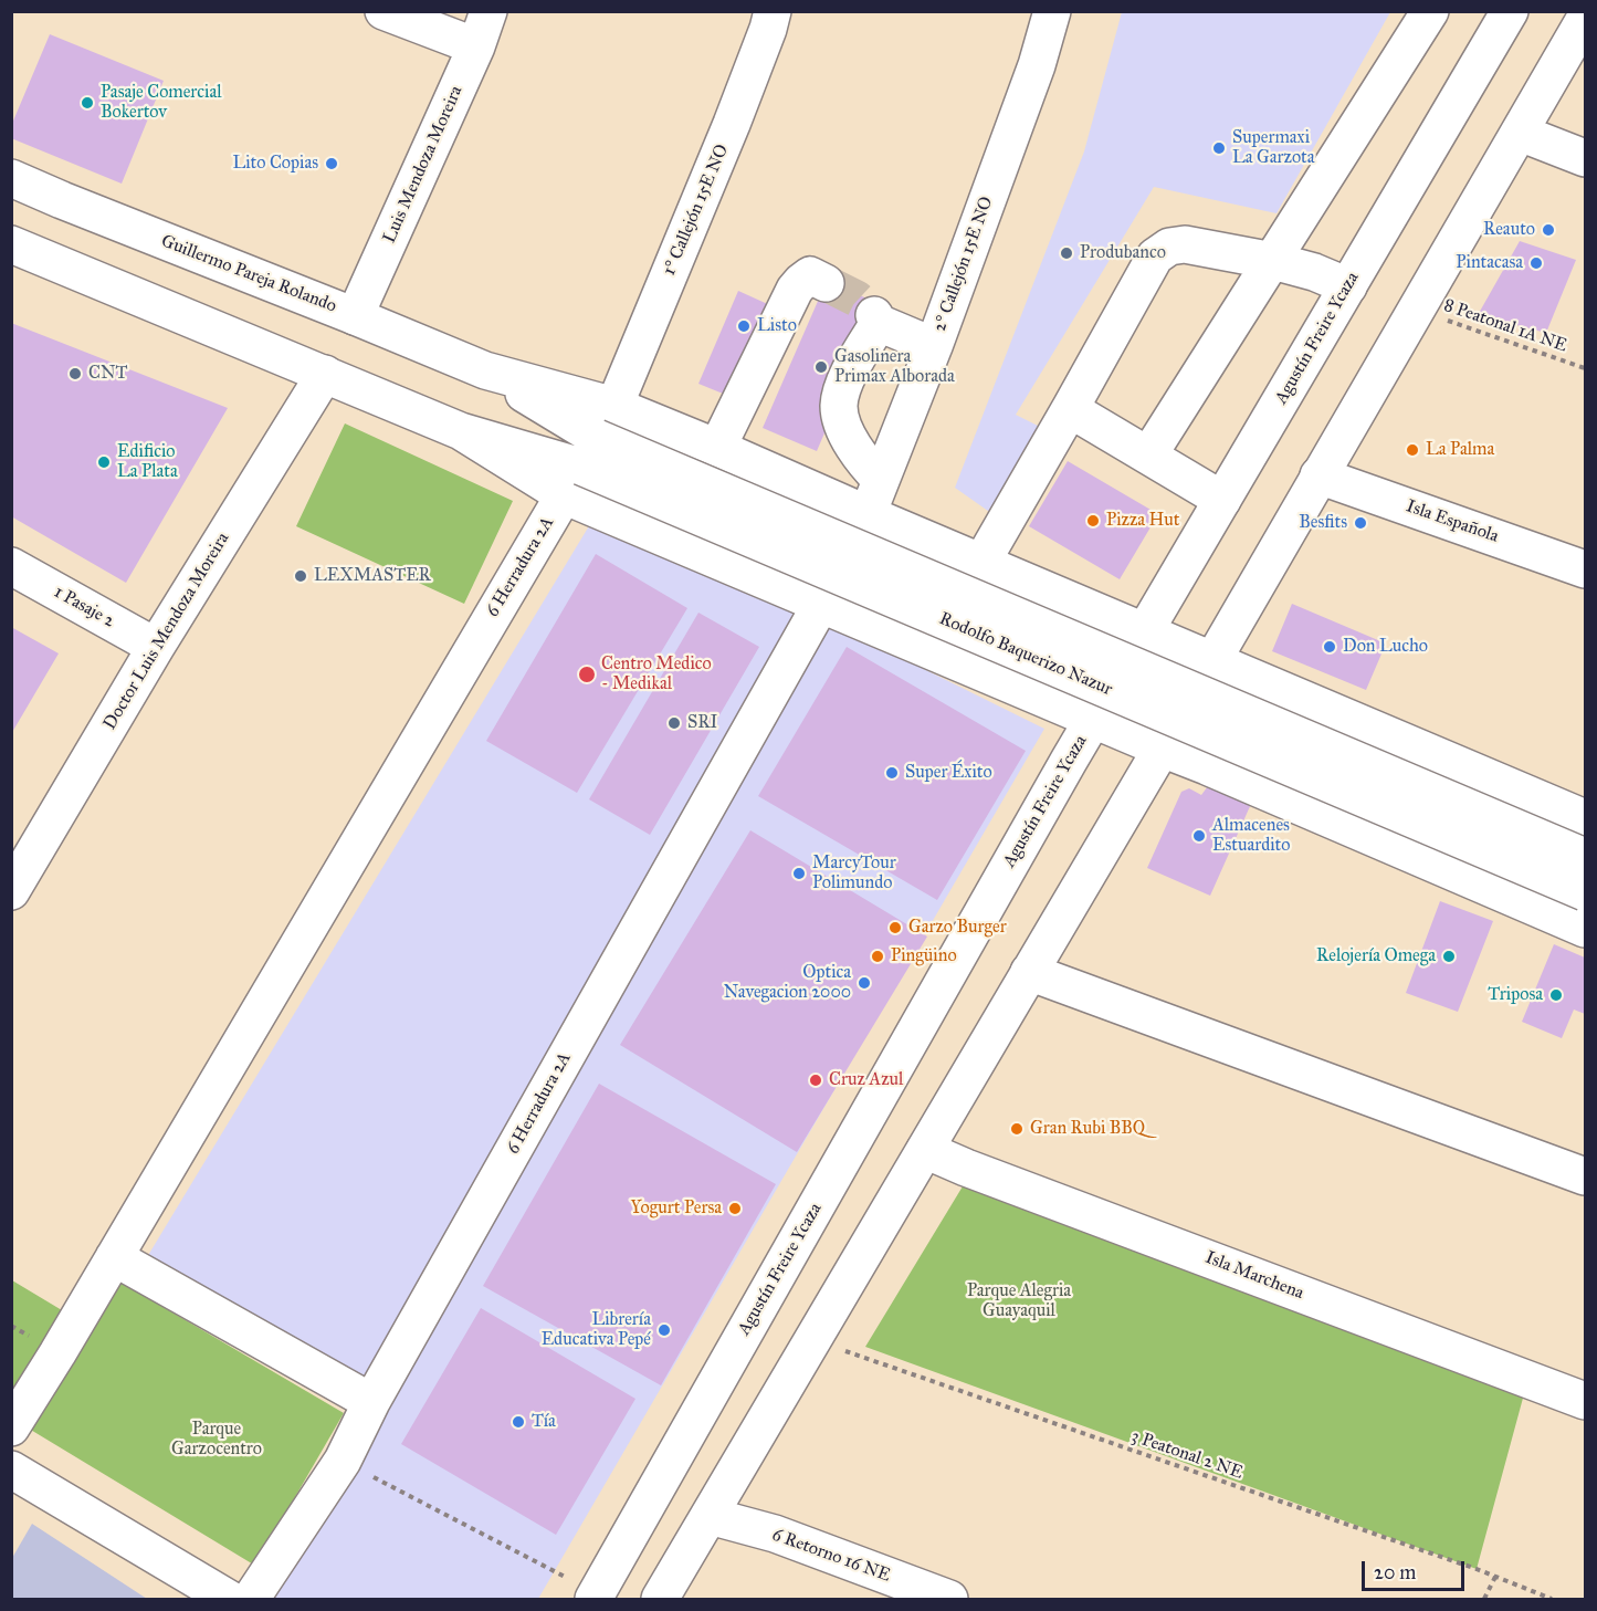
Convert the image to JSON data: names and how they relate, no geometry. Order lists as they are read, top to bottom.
{
  "streets": {
    "main road": [
      "Luis Mendoza Moreira",
      "1° Callejón 15E NO",
      "2° Callejón 15E NO",
      "Guillermo Pareja Rolando",
      "Agustín Freire Ycaza",
      "Isla Española",
      "6 Herradura 2A",
      "1 Pasaje 2",
      "Doctor Luis Mendoza Moreira",
      "Rodolfo Baquerizo Nazur",
      "Isla Marchena",
      "6 Retorno 16 NE"
    ],
    "path": ["8 Peatonal 1A NE", "3 Peatonal 2 NE"]
  },
  "crossings": [
    ["Luis Mendoza Moreira", "Guillermo Pareja Rolando"],
    ["Guillermo Pareja Rolando", "Rodolfo Baquerizo Nazur"],
    ["6 Herradura 2A", "Rodolfo Baquerizo Nazur"],
    ["1 Pasaje 2", "Doctor Luis Mendoza Moreira"],
    ["Doctor Luis Mendoza Moreira", "Rodolfo Baquerizo Nazur"]
  ],
  "parks": ["Parque Alegria Guayaquil", "Parque Garzocentro"],
  "places": [
    "Pasaje Comercial Bokertov",
    "Supermaxi La Garzota",
    "Lito Copias",
    "Reauto",
    "Produbanco",
    "Pintacasa",
    "Listo",
    "Gasolinera Primax Alborada",
    "CNT",
    "La Palma",
    "Edificio La Plata",
    "Pizza Hut",
    "Besfits",
    "LEXMASTER",
    "Don Lucho",
    "Centro Medico - Medikal",
    "SRI",
    "Super Éxito",
    "Almacenes Estuardito",
    "MarcyTour Polimundo",
    "Garzo Burger",
    "Pingüino",
    "Relojería Omega",
    "Optica Navegacion 2000",
    "Triposa",
    "Cruz Azul",
    "Gran Rubi BBQ",
    "Yogurt Persa",
    "Librería Educativa Pepé",
    "Tía"
  ],
  "scale_bar": "20 m"
}
